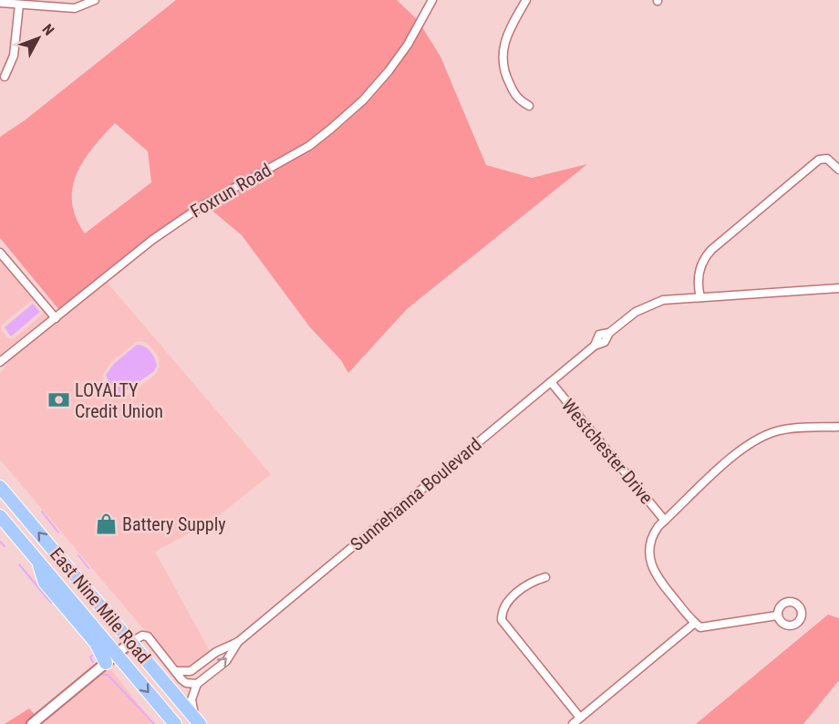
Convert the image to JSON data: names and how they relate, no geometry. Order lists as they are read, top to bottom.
{
  "streets": {
    "main road": ["East Nine Mile Road"],
    "street": ["Foxrun Road", "Westchester Drive", "Sunnehanna Boulevard"]
  },
  "crossings": [
    ["Westchester Drive", "Sunnehanna Boulevard"]
  ],
  "places": {
    "bank": ["LOYALTY Credit Union"],
    "shop": ["Battery Supply"]
  },
  "north": "top right"
}
